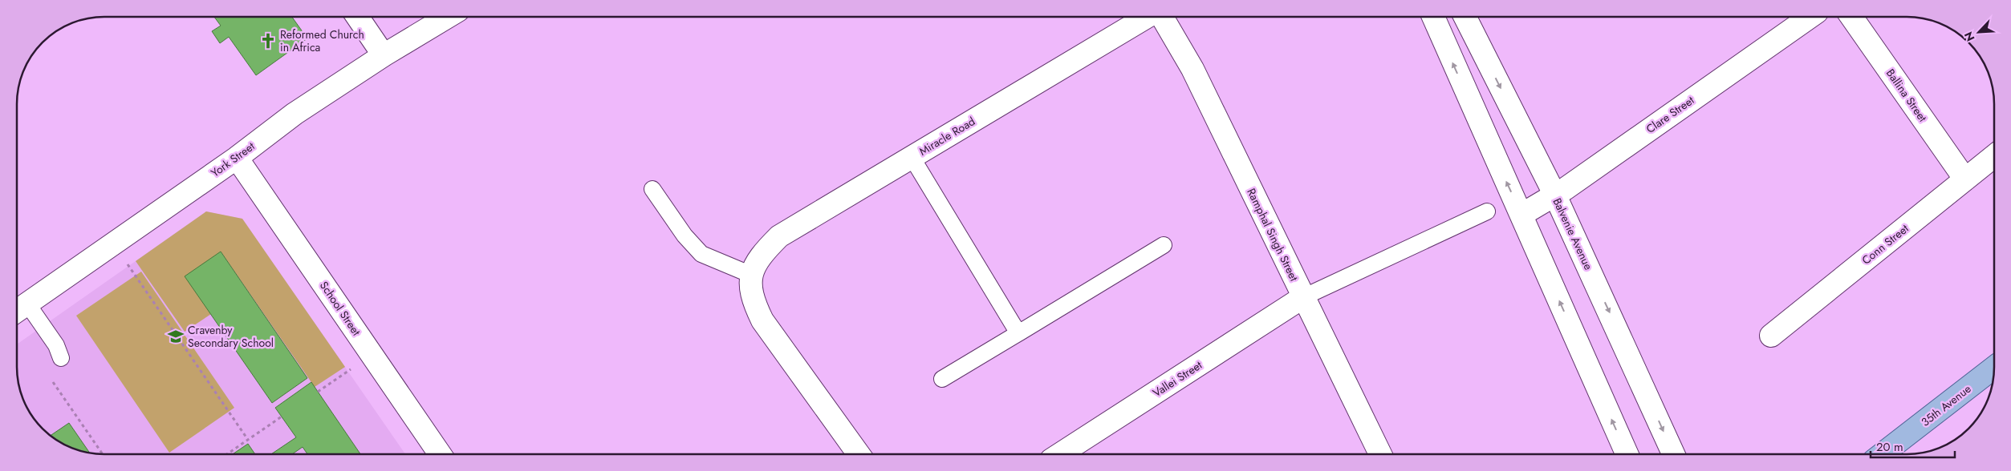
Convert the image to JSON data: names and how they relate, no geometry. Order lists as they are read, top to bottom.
{
  "streets": {
    "main road": ["35th Avenue"],
    "street": [
      "Ballina Street",
      "Clare Street",
      "Miracle Road",
      "York Street",
      "Balvenie Avenue",
      "Ramphal Singh Street",
      "Conn Street",
      "School Street",
      "Vallei Street"
    ]
  },
  "crossings": [
    ["Ballina Street", "Conn Street"],
    ["Clare Street", "Balvenie Avenue"],
    ["York Street", "School Street"],
    ["Ramphal Singh Street", "Vallei Street"]
  ],
  "places": {
    "church": ["Reformed Church in Africa"],
    "school or university": ["Cravenby Secondary School"]
  },
  "scale_bar": "20 m",
  "north": "bottom left"
}
